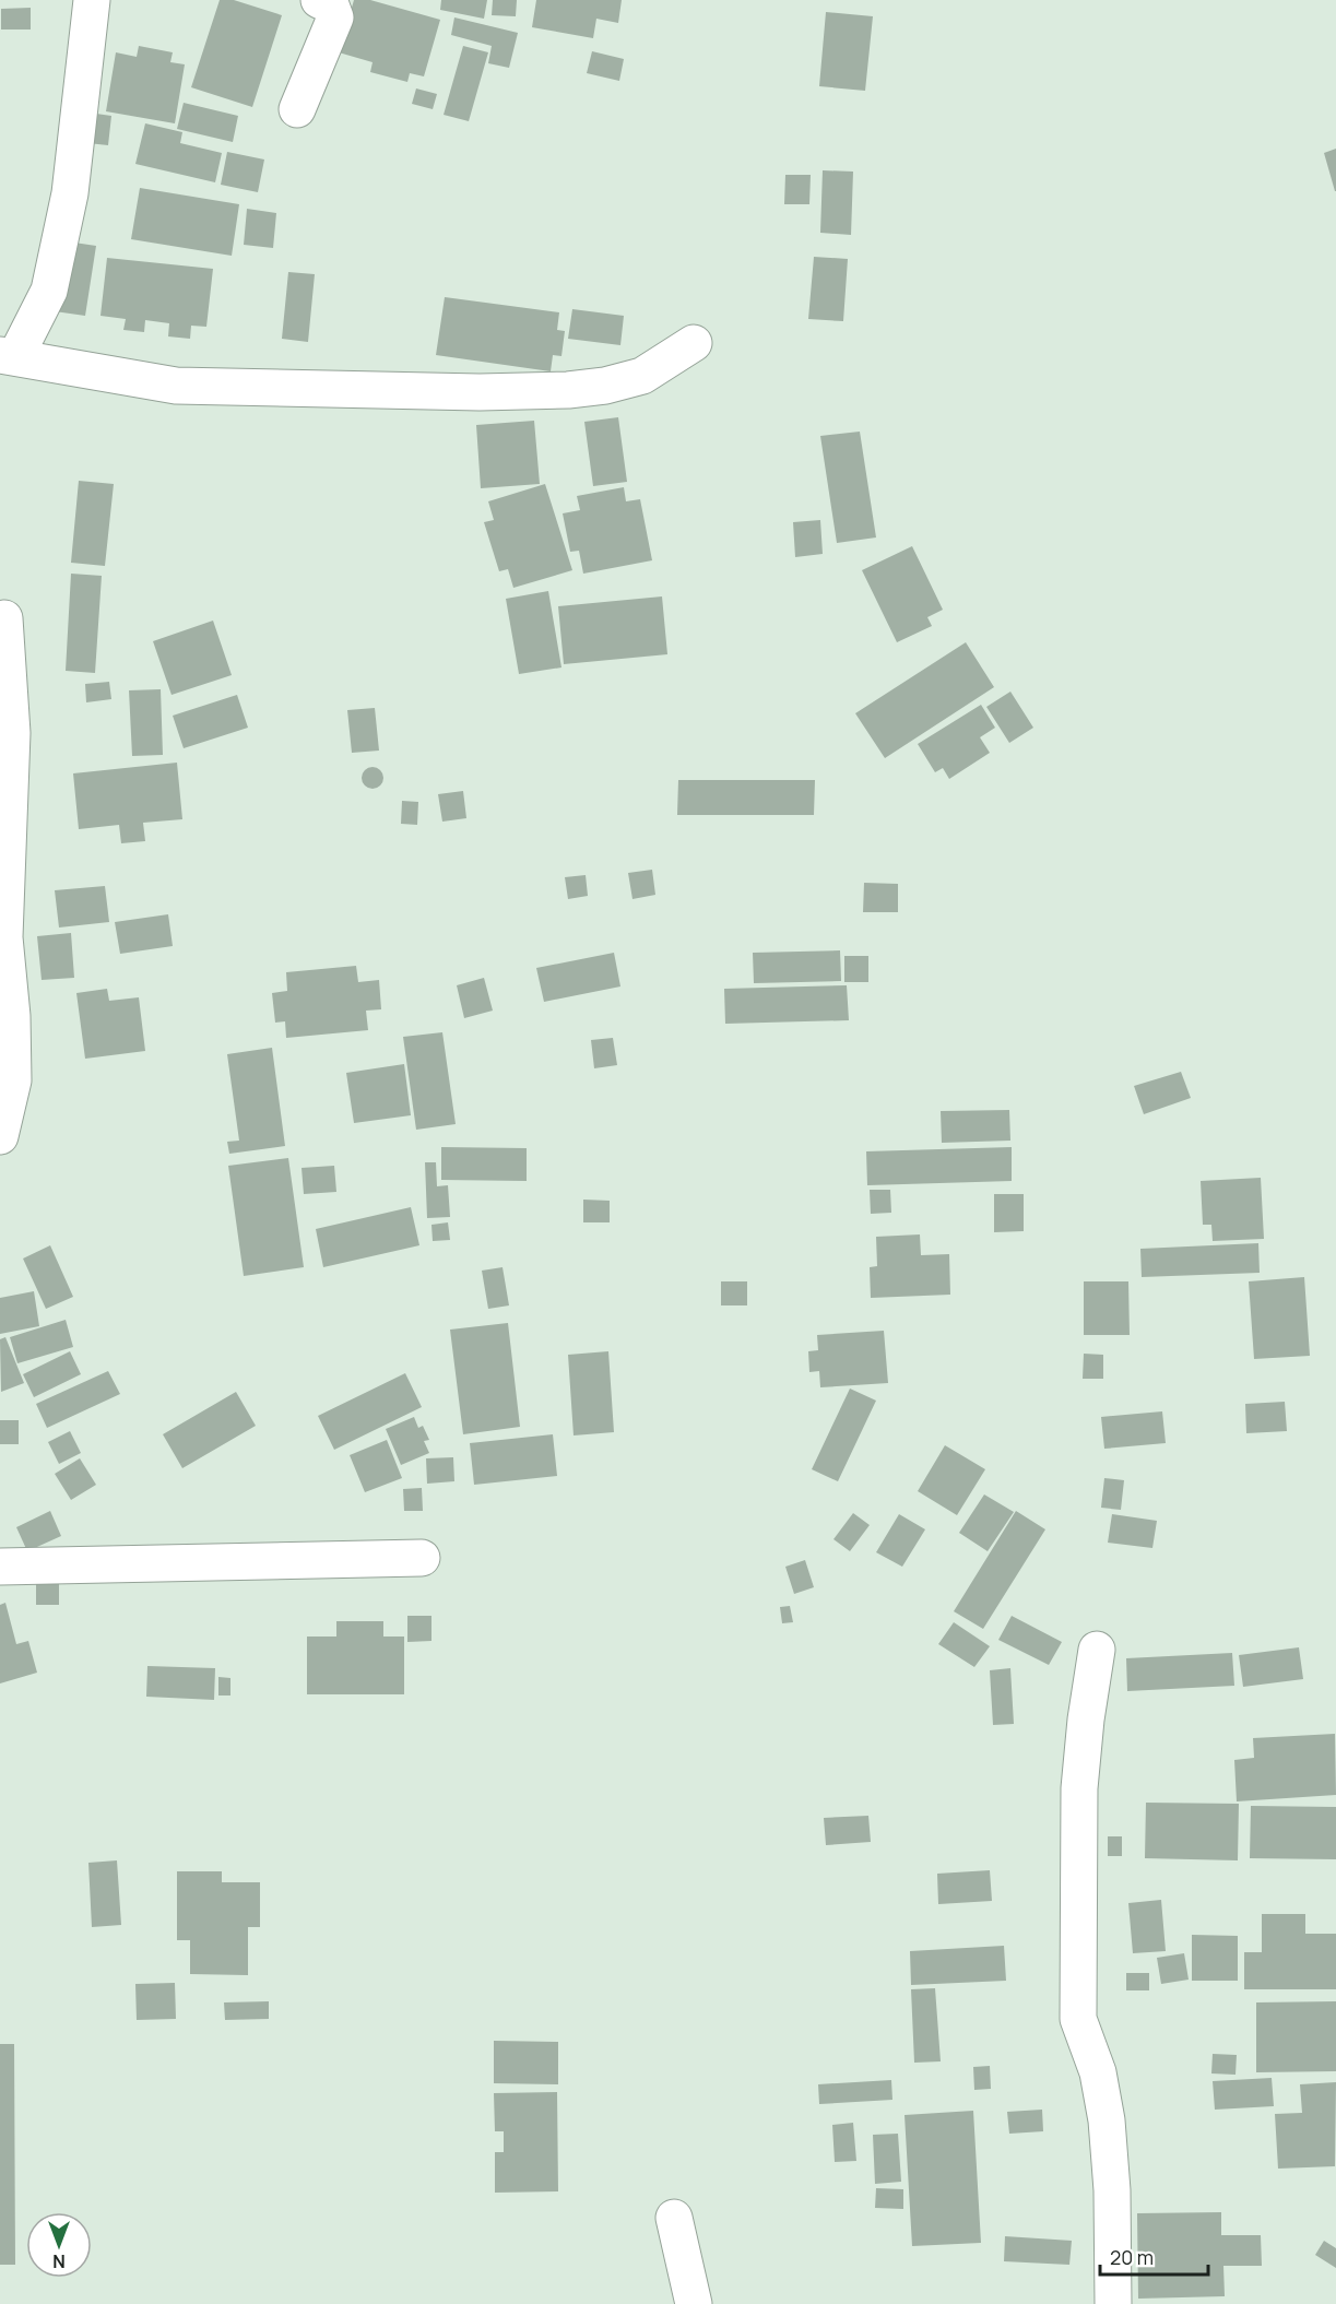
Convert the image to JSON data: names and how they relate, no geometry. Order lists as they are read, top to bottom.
{
  "scale_bar": "20 m",
  "north": "bottom"
}
